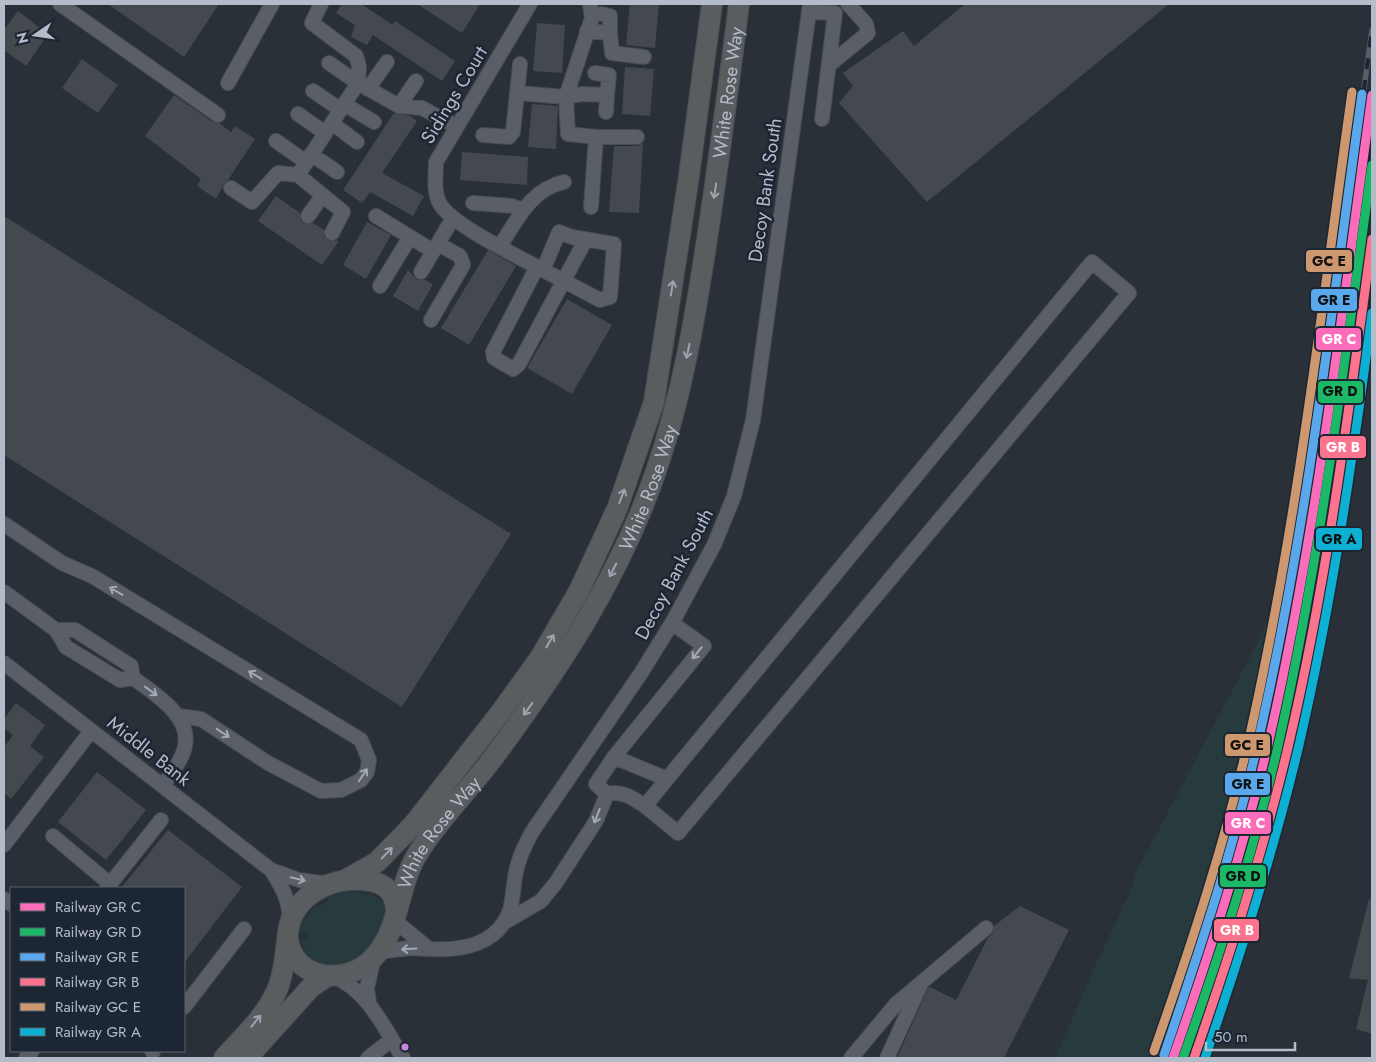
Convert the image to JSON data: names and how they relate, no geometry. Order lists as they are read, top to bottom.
{
  "streets": {
    "highway": ["White Rose Way"],
    "street": ["Sidings Court", "Decoy Bank South", "Middle Bank"]
  },
  "crossings": [
    ["White Rose Way", "Middle Bank"]
  ],
  "legend": [
    "Railway GR C",
    "Railway GR D",
    "Railway GR E",
    "Railway GR B",
    "Railway GC E",
    "Railway GR A"
  ],
  "scale_bar": "50 m",
  "north": "left"
}
